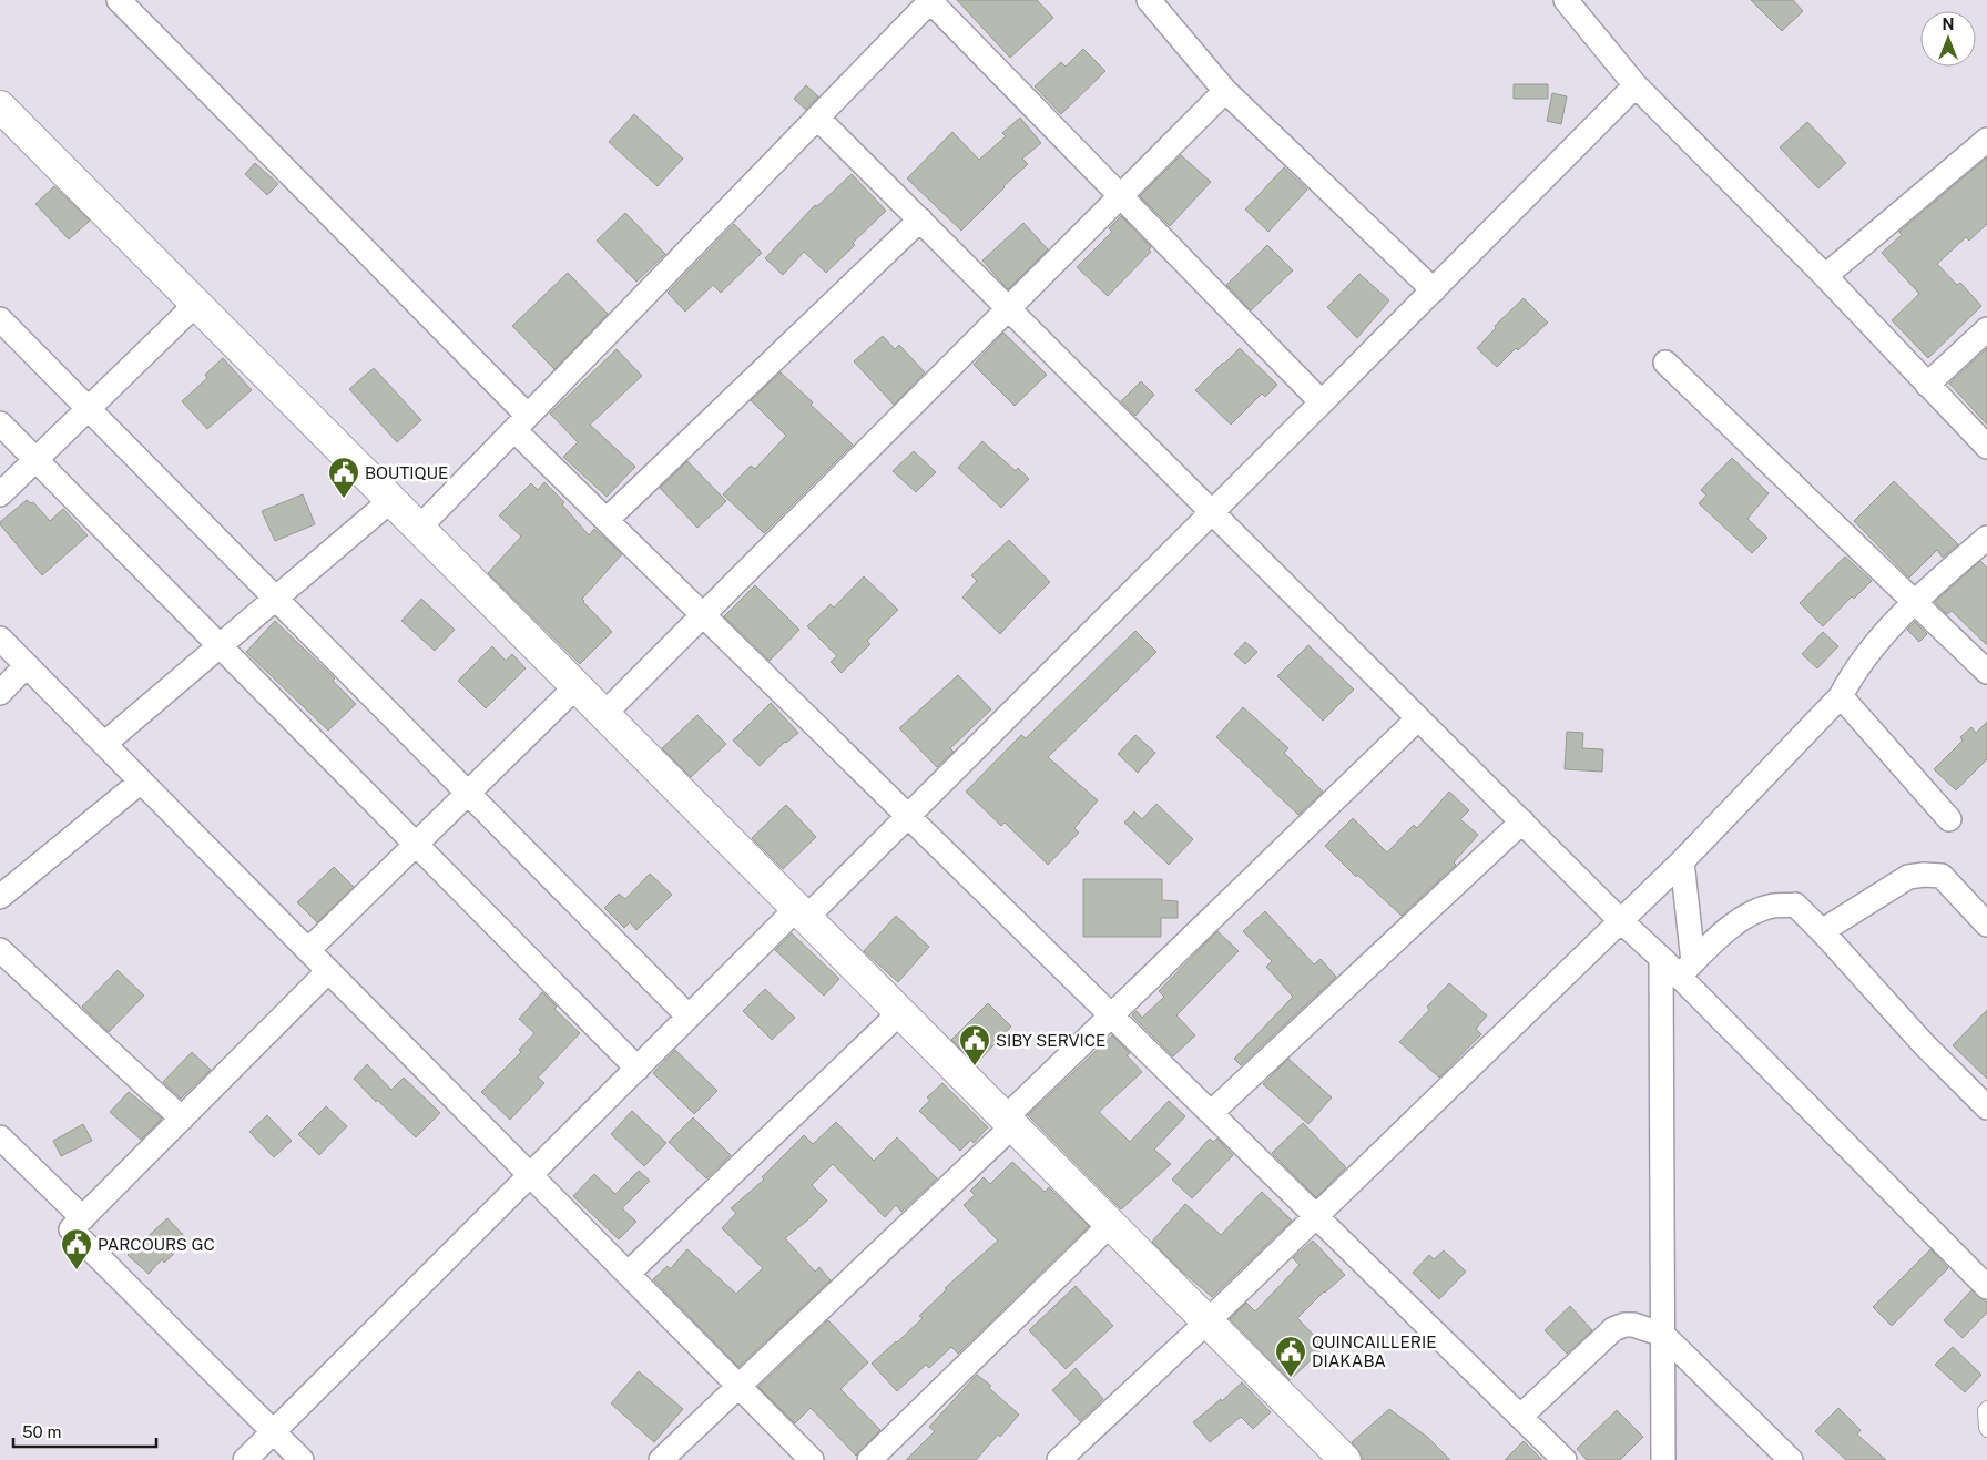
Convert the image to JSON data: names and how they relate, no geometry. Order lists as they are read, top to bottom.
{
  "places": {
    "public building": [
      "BOUTIQUE",
      "SIBY SERVICE",
      "PARCOURS GC",
      "QUINCAILLERIE DIAKABA"
    ]
  },
  "scale_bar": "50 m",
  "north": "top"
}
